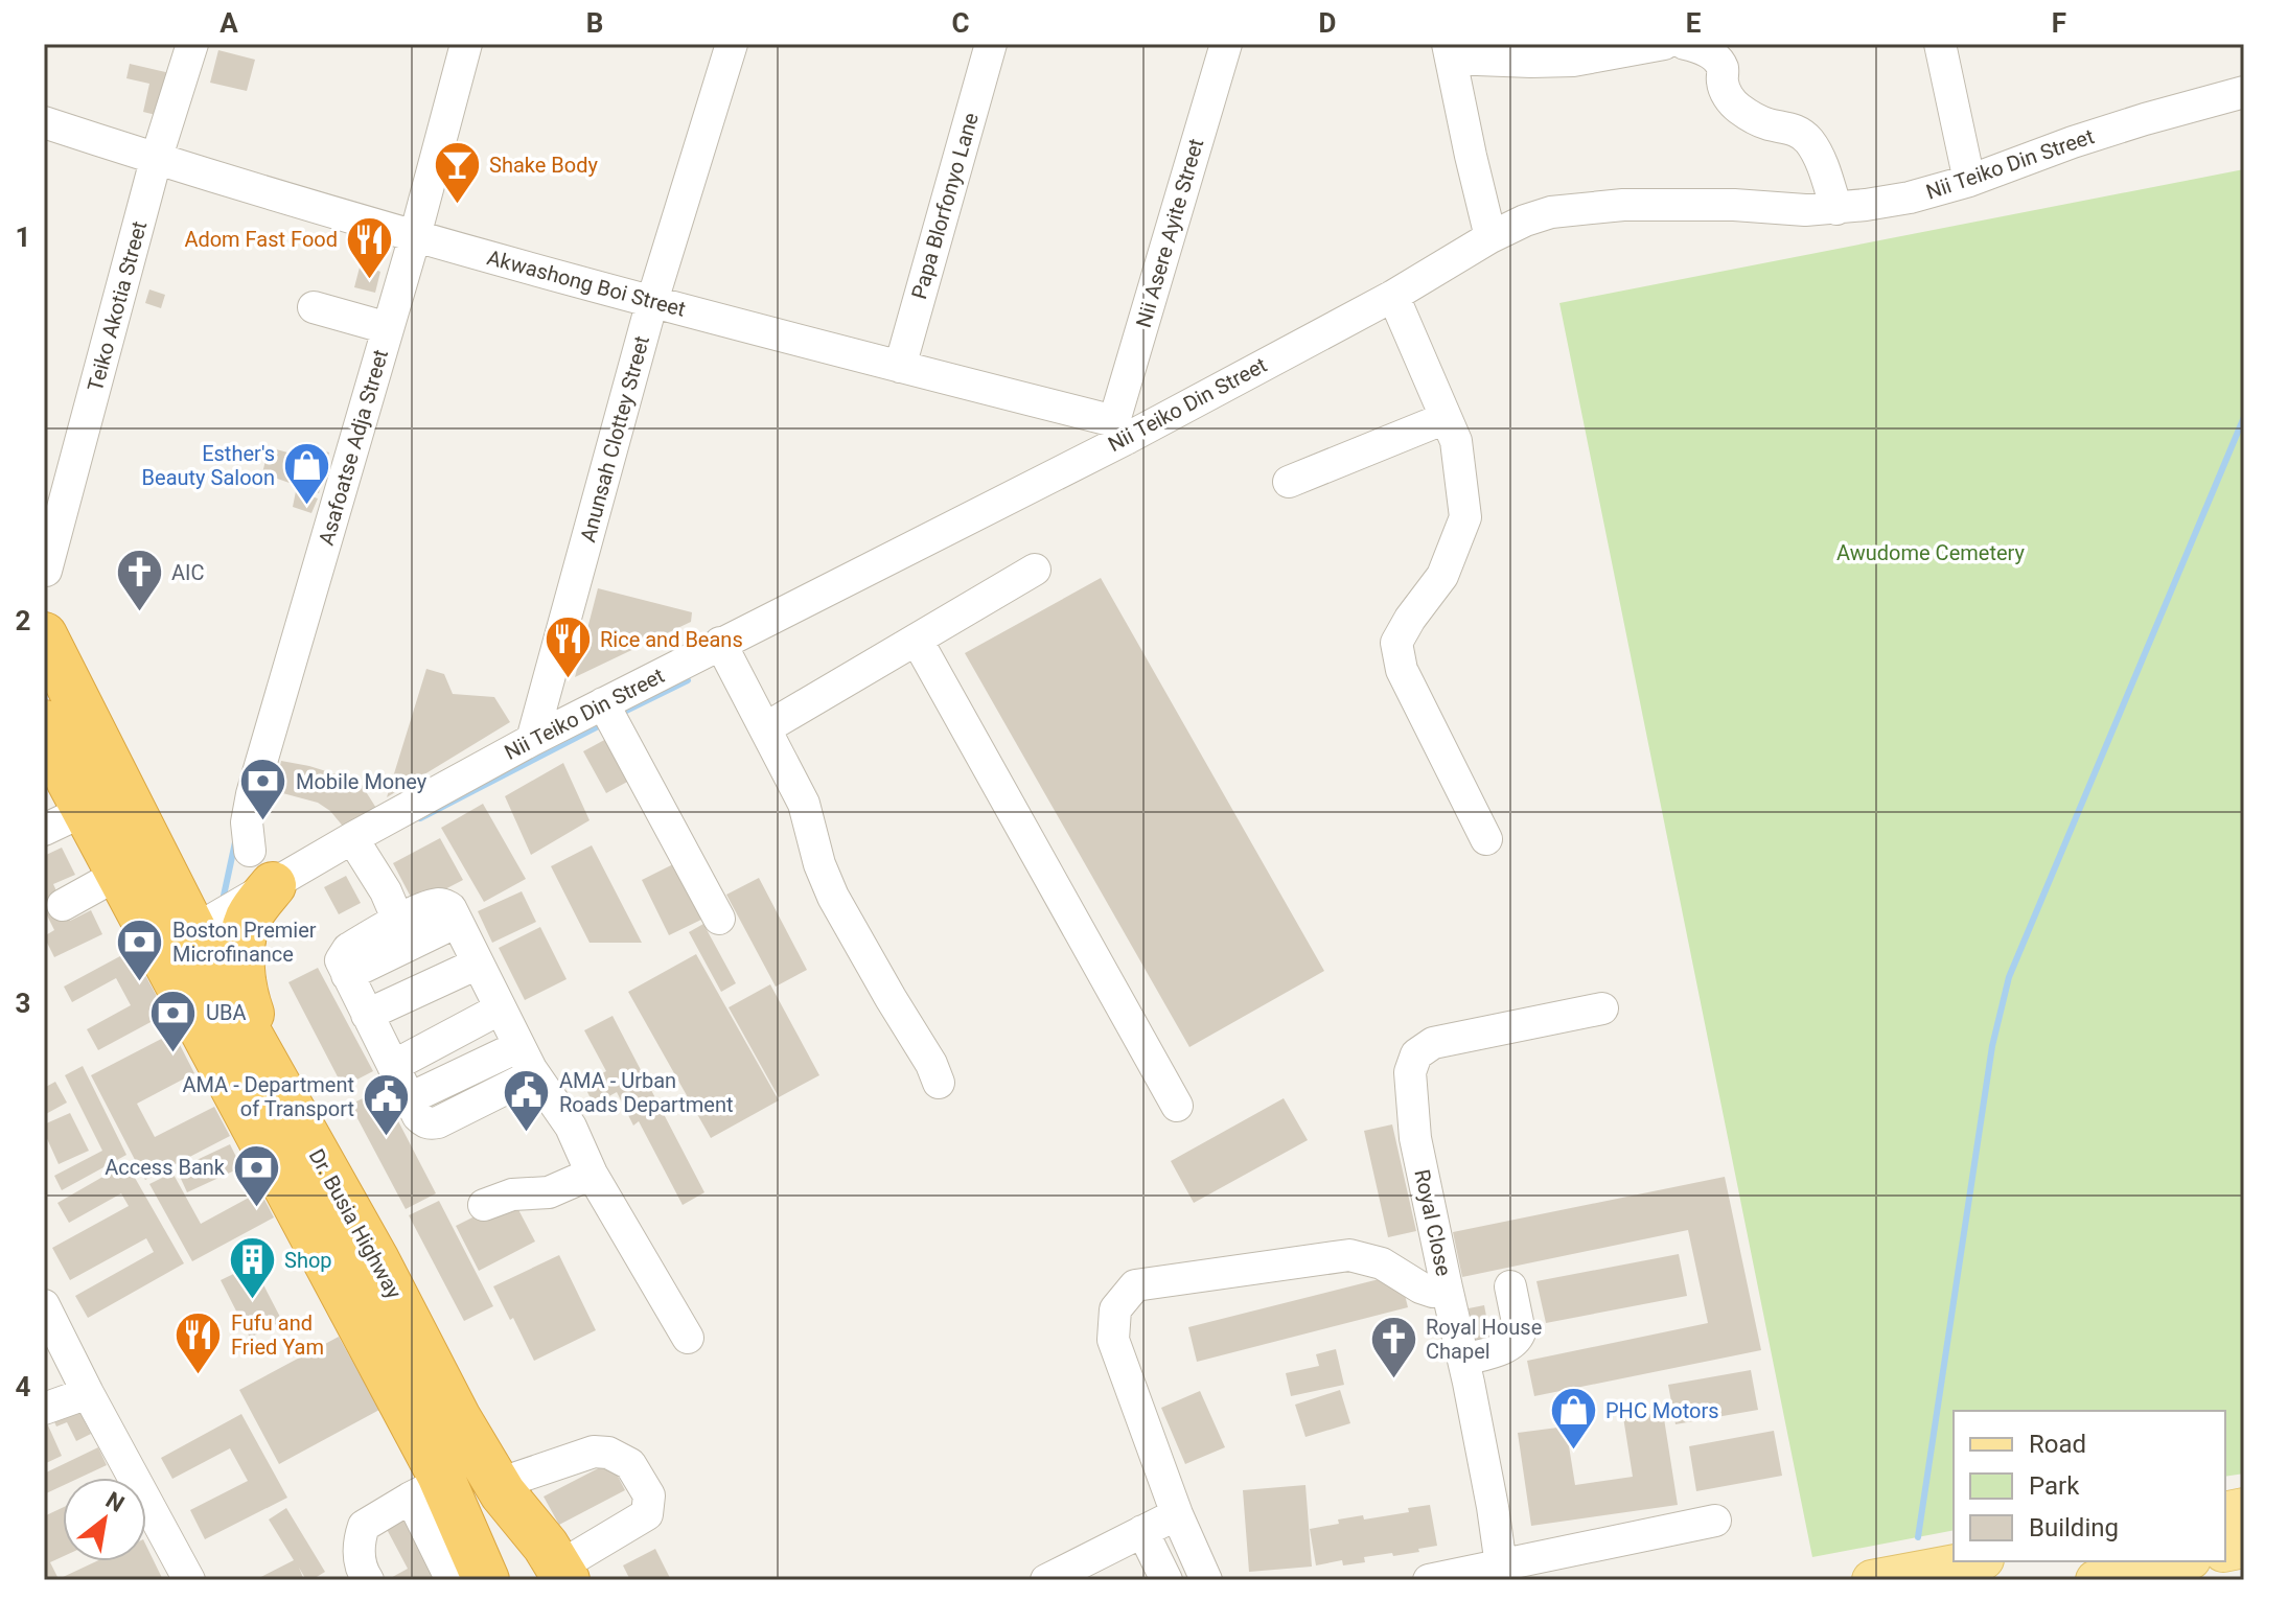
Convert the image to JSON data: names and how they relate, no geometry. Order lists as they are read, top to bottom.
{
  "streets": {
    "highway": ["Dr. Busia Highway"],
    "street": [
      "Nii Teiko Din Street",
      "Papa Blorfonyo Lane",
      "Nii Asere Ayite Street",
      "Akwashong Boi Street",
      "Teiko Akotia Street",
      "Anunsah Clottey Street",
      "Asafoatse Adja Street",
      "Royal Close"
    ]
  },
  "crossings": [
    ["Nii Teiko Din Street", "Nii Asere Ayite Street"],
    ["Nii Teiko Din Street", "Akwashong Boi Street"],
    ["Nii Teiko Din Street", "Anunsah Clottey Street"],
    ["Nii Teiko Din Street", "Asafoatse Adja Street"],
    ["Nii Teiko Din Street", "Dr. Busia Highway"],
    ["Papa Blorfonyo Lane", "Akwashong Boi Street"],
    ["Nii Asere Ayite Street", "Akwashong Boi Street"],
    ["Akwashong Boi Street", "Teiko Akotia Street"],
    ["Akwashong Boi Street", "Anunsah Clottey Street"],
    ["Akwashong Boi Street", "Asafoatse Adja Street"]
  ],
  "parks": ["Awudome Cemetery"],
  "places": {
    "bar": ["Shake Body"],
    "restaurant": ["Adom Fast Food", "Rice and Beans", "Fufu and Fried Yam"],
    "shop": ["Esther's Beauty Saloon", "PHC Motors"],
    "church": ["AIC", "Royal House Chapel"],
    "bank": [
      "Mobile Money",
      "Boston Premier Microfinance",
      "UBA",
      "Access Bank"
    ],
    "public building": ["AMA - Urban Roads Department", "AMA - Department of Transport"],
    "building": ["Shop"]
  },
  "legend": ["Road", "Park", "Building"],
  "north": "top right",
  "grid": {
    "columns": [
      "A",
      "B",
      "C",
      "D",
      "E",
      "F"
    ],
    "rows": [
      "1",
      "2",
      "3",
      "4"
    ]
  }
}
